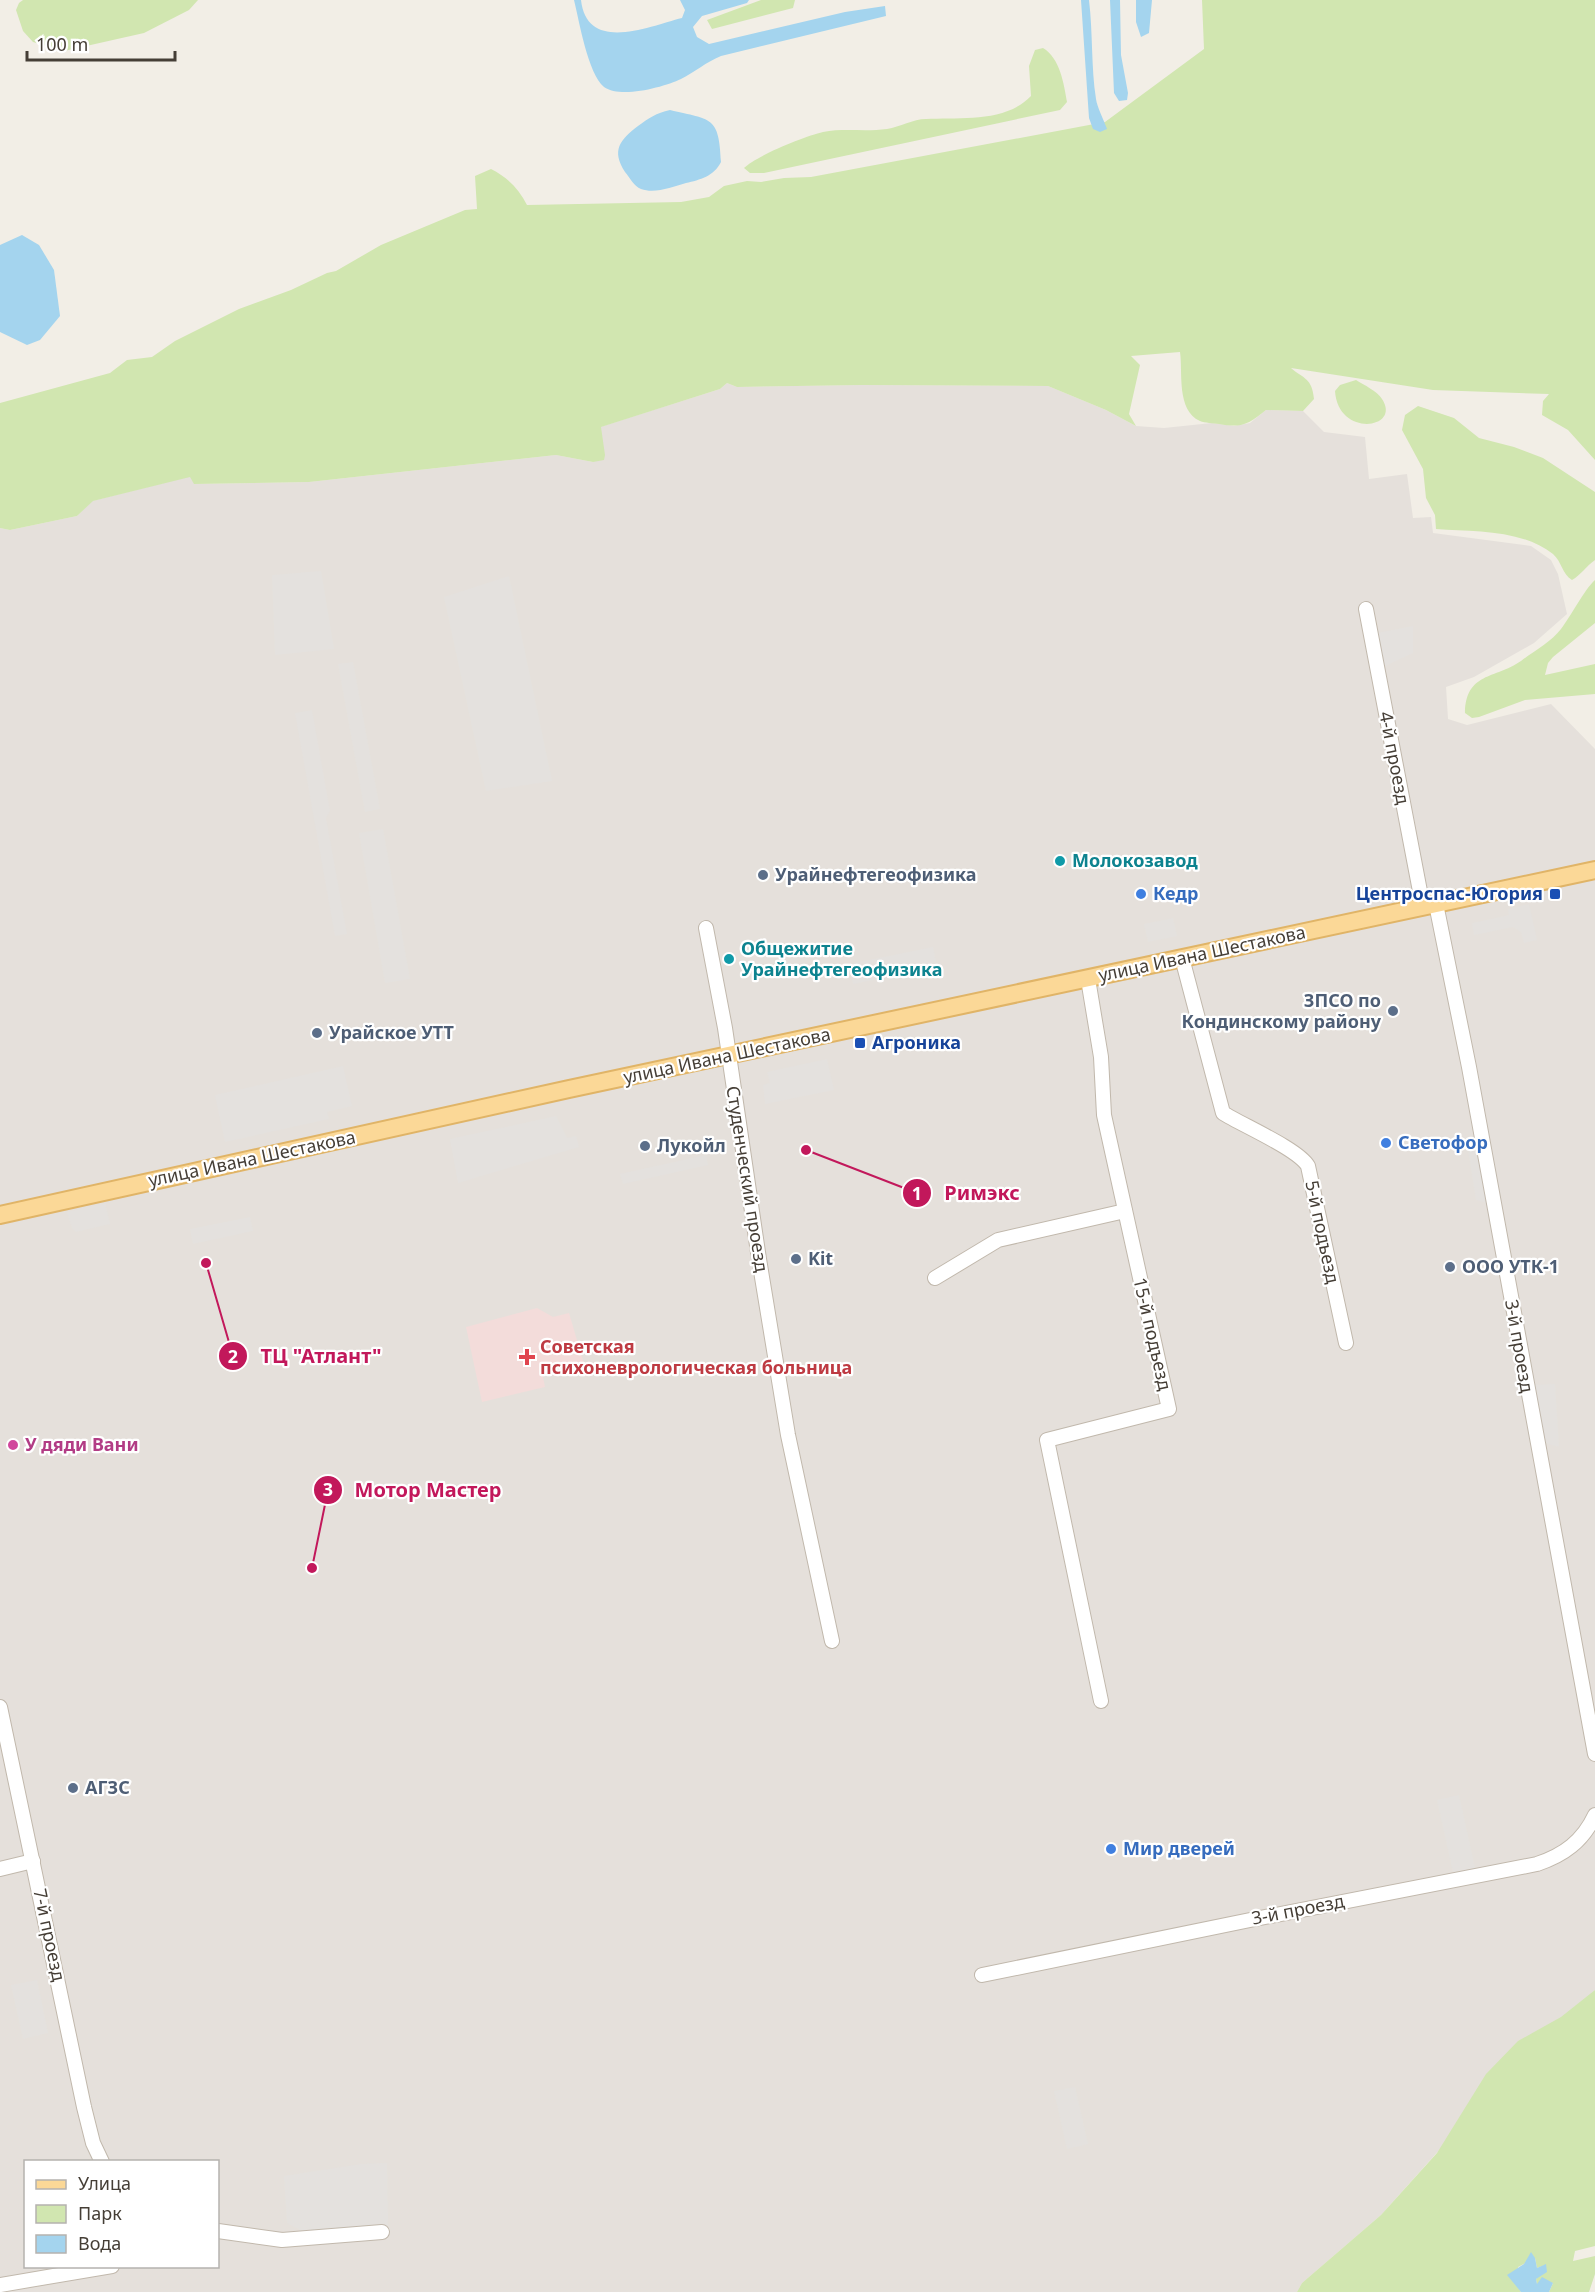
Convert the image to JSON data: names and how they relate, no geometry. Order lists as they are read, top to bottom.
{
  "streets": {
    "main road": ["улица Ивана Шестакова"],
    "street": [
      "4-й проезд",
      "Студенческий проезд",
      "5-й подъезд",
      "15-й подъезд",
      "3-й проезд",
      "7-й проезд"
    ]
  },
  "crossings": [
    ["4-й проезд", "улица Ивана Шестакова"],
    ["4-й проезд", "3-й проезд"],
    ["улица Ивана Шестакова", "Студенческий проезд"],
    ["улица Ивана Шестакова", "5-й подъезд"],
    ["улица Ивана Шестакова", "15-й подъезд"],
    ["улица Ивана Шестакова", "3-й проезд"]
  ],
  "places": {
    "other": [
      "Молокозавод",
      "Урайнефтегеофизика",
      "Кедр",
      "Общежитие Урайнефтегеофизика",
      "ЗПСО по Кондинскому району",
      "Урайское УТТ",
      "Светофор",
      "Лукойл",
      "Римэкс",
      "Kit",
      "ТЦ \"Атлант\"",
      "ООО УТК-1",
      "У дяди Вани",
      "Мотор Мастер",
      "АГЗС",
      "Мир дверей"
    ],
    "transit": ["Центроспас-Югория", "Агроника"],
    "health": ["Советская психоневрологическая больница"]
  },
  "legend": ["Улица", "Парк", "Вода"],
  "scale_bar": "100 m"
}
